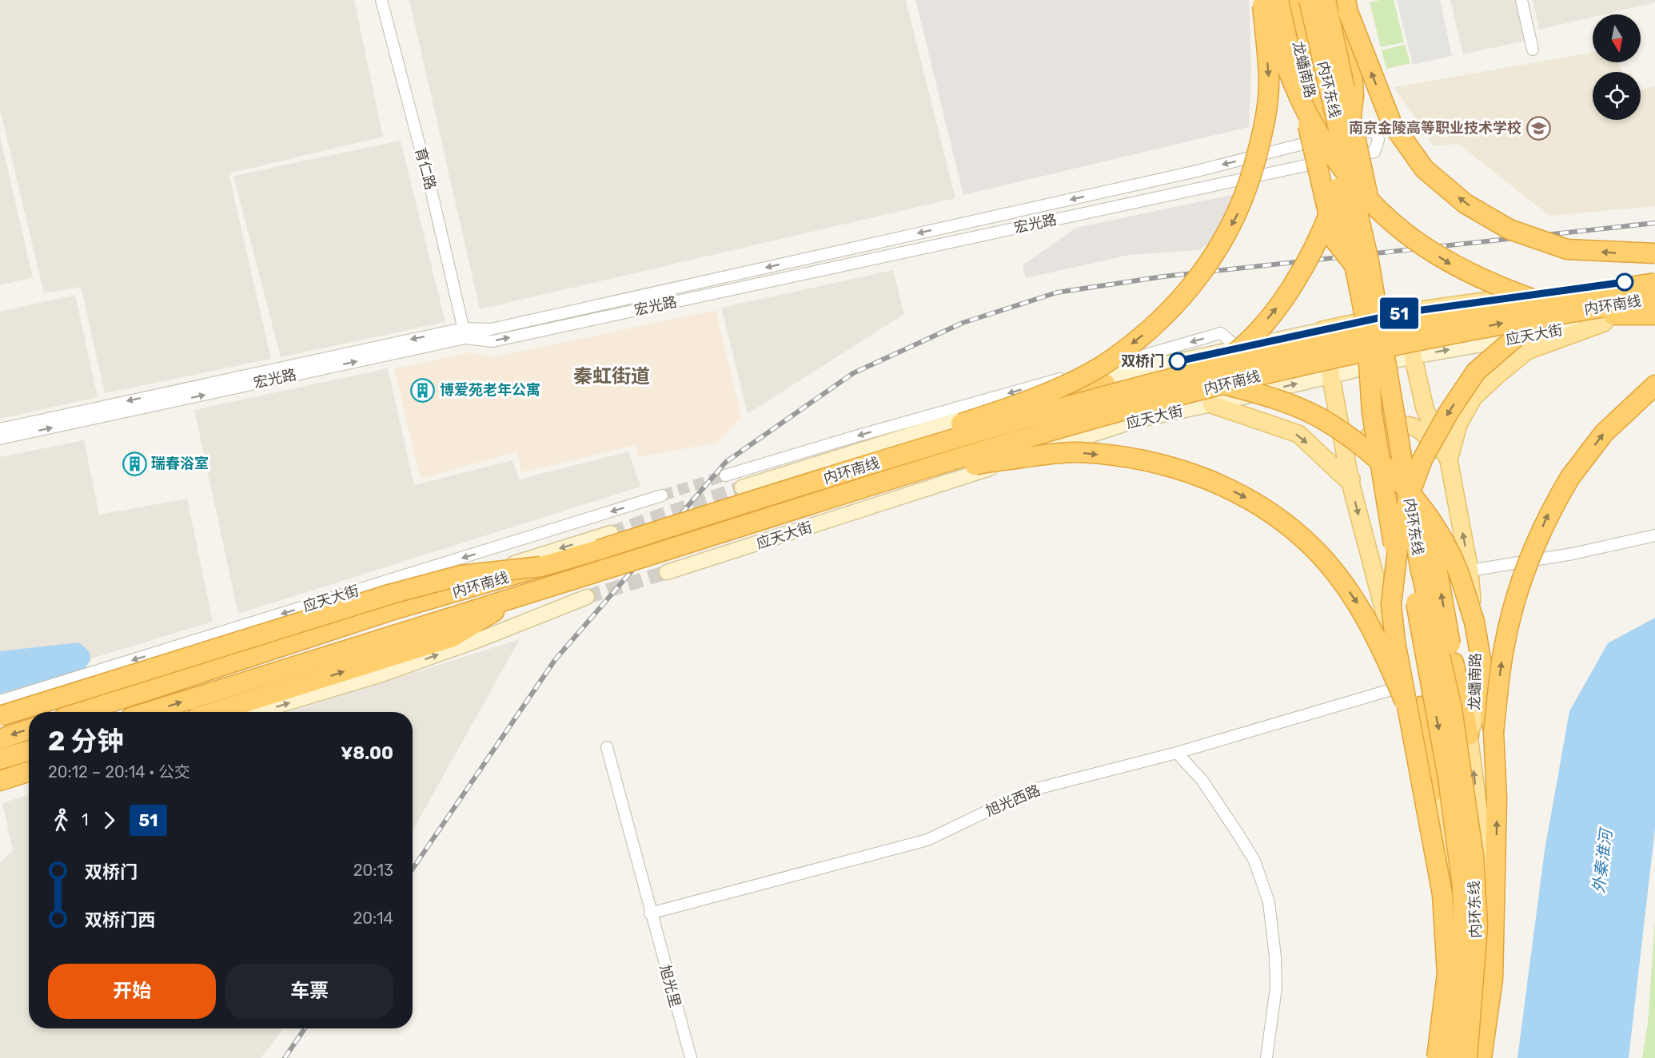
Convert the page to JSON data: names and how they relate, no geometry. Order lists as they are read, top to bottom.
{
  "streets": {
    "highway": ["内环东线", "内环南线"],
    "main road": ["龙蟠南路"],
    "street": [
      "育仁路",
      "宏光路",
      "应天大街",
      "旭光西路",
      "旭光里"
    ]
  },
  "crossings": [
    ["龙蟠南路", "宏光路"],
    ["龙蟠南路", "应天大街"],
    ["育仁路", "宏光路"],
    ["旭光西路", "旭光里"]
  ],
  "one_way": ["龙蟠南路"],
  "districts": ["秦虹街道"],
  "water": ["外秦淮河"],
  "places": {
    "school or university": ["南京金陵高等职业技术学校"],
    "other": ["双桥门"],
    "building": ["博爱苑老年公寓", "瑞春浴室"]
  },
  "lines": ["bus line 51"],
  "north": "bottom",
  "page": {
    "on_map": "51",
    "heading": ["2 分钟", "20:12 – 20:14 · 公交", "¥8.00"],
    "legs": ["1", "51"],
    "list": [
      {
        "name": "双桥门",
        "value": "20:13"
      },
      {
        "name": "双桥门西",
        "value": "20:14"
      }
    ],
    "buttons": ["开始", "车票"]
  }
}
